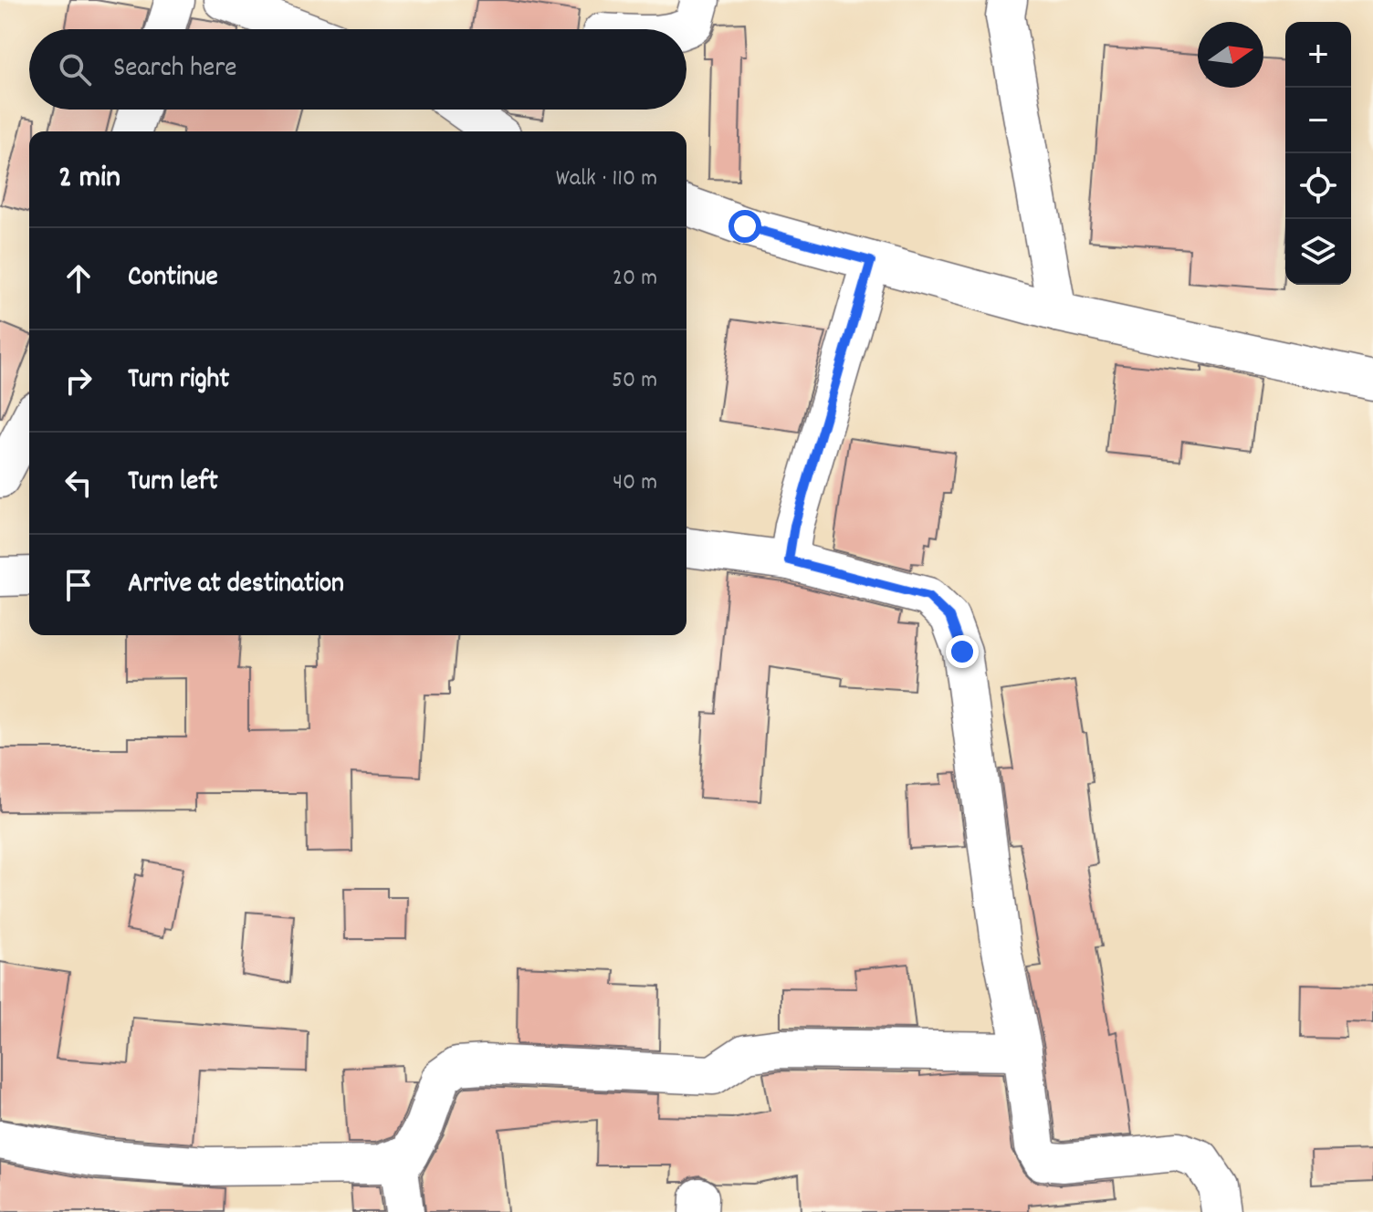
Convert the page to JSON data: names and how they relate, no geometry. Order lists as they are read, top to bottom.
{
  "north": "right",
  "page": {
    "map_buttons": ["+", "−"],
    "search": "Search here",
    "heading": ["2 min", "Walk · 110 m"],
    "list": [
      ["Continue", "20 m"],
      ["Turn right", "50 m"],
      ["Turn left", "40 m"],
      "Arrive at destination"
    ]
  }
}
